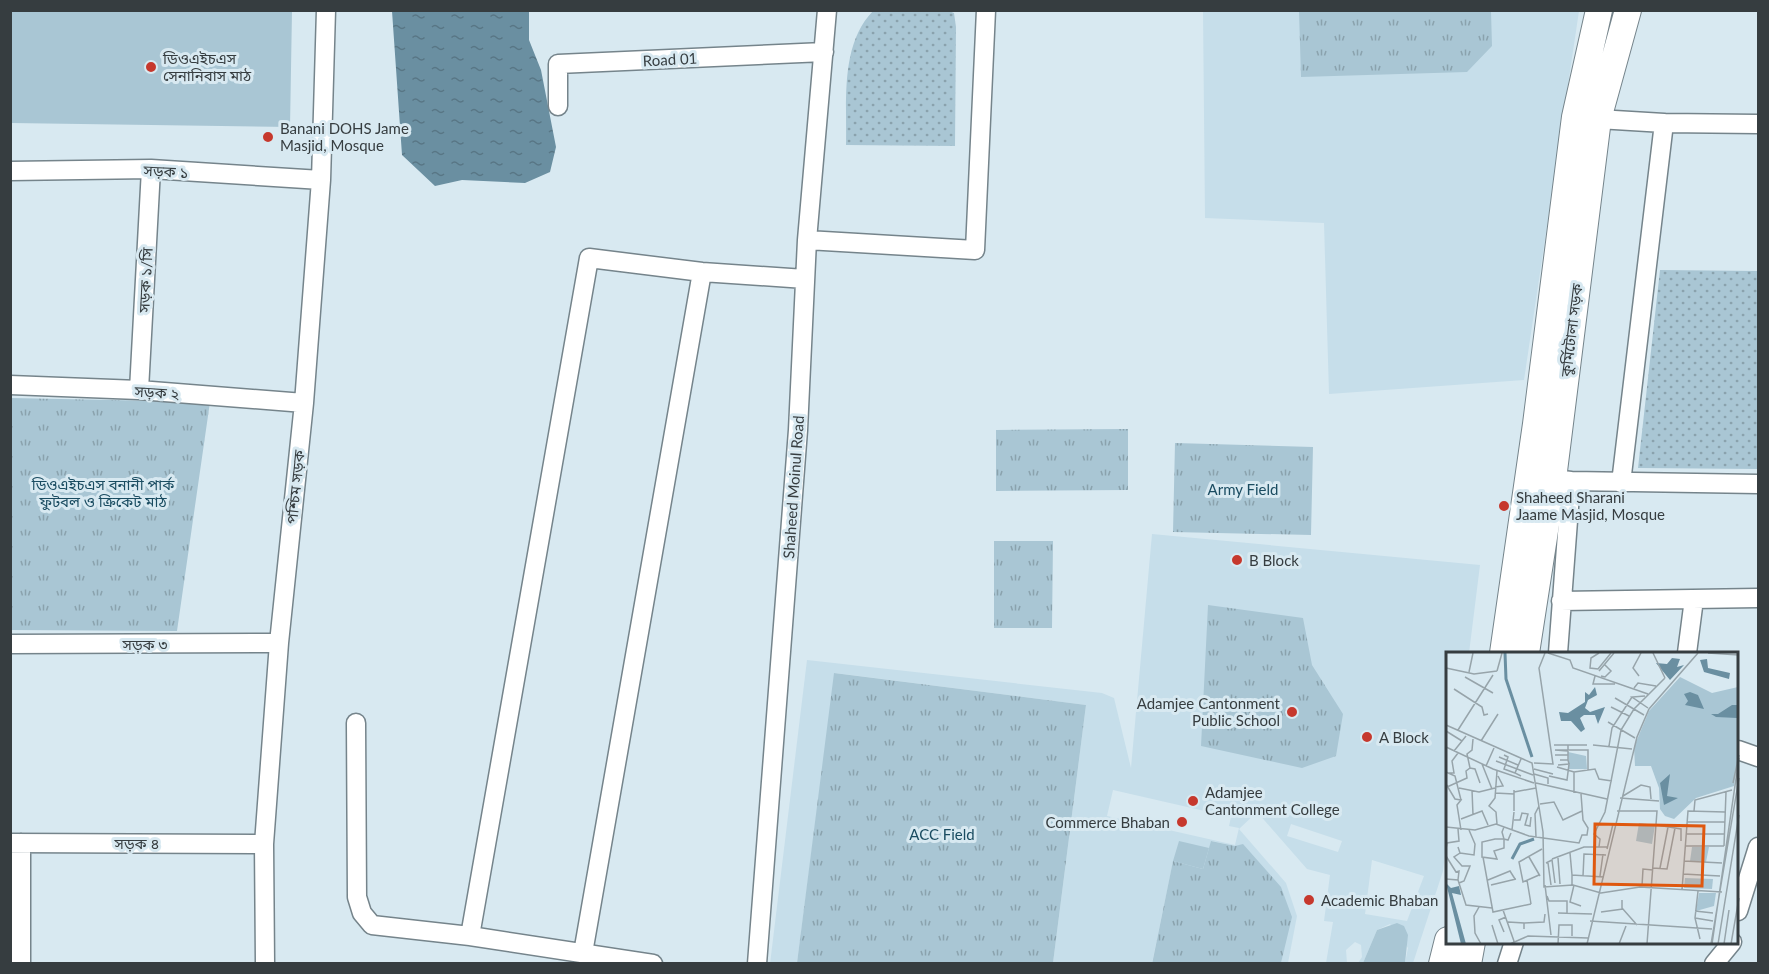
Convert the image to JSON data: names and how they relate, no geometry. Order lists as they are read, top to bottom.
{
  "streets": {
    "main road": ["কুর্মিটোলা সড়ক"],
    "street": [
      "Road 01",
      "সড়ক ১",
      "সড়ক ১/সি",
      "সড়ক ২",
      "পশ্চিম সড়ক",
      "Shaheed Moinul Road",
      "সড়ক ৩",
      "সড়ক ৪"
    ]
  },
  "crossings": [
    ["Road 01", "Shaheed Moinul Road"],
    ["সড়ক ১", "সড়ক ১/সি"],
    ["সড়ক ১", "পশ্চিম সড়ক"],
    ["সড়ক ১/সি", "সড়ক ২"],
    ["সড়ক ২", "পশ্চিম সড়ক"],
    ["পশ্চিম সড়ক", "সড়ক ৩"],
    ["পশ্চিম সড়ক", "সড়ক ৪"]
  ],
  "parks": ["ডিওএইচএস বনানী পার্ক ফুটবল ও ক্রিকেট মাঠ", "Army Field", "ACC Field"],
  "places": [
    "ডিওএইচএস সেনানিবাস মাঠ",
    "Banani DOHS Jame Masjid, Mosque",
    "Shaheed Sharani Jaame Masjid, Mosque",
    "B Block",
    "Adamjee Cantonment Public School",
    "A Block",
    "Adamjee Cantonment College",
    "Commerce Bhaban",
    "Academic Bhaban"
  ]
}
